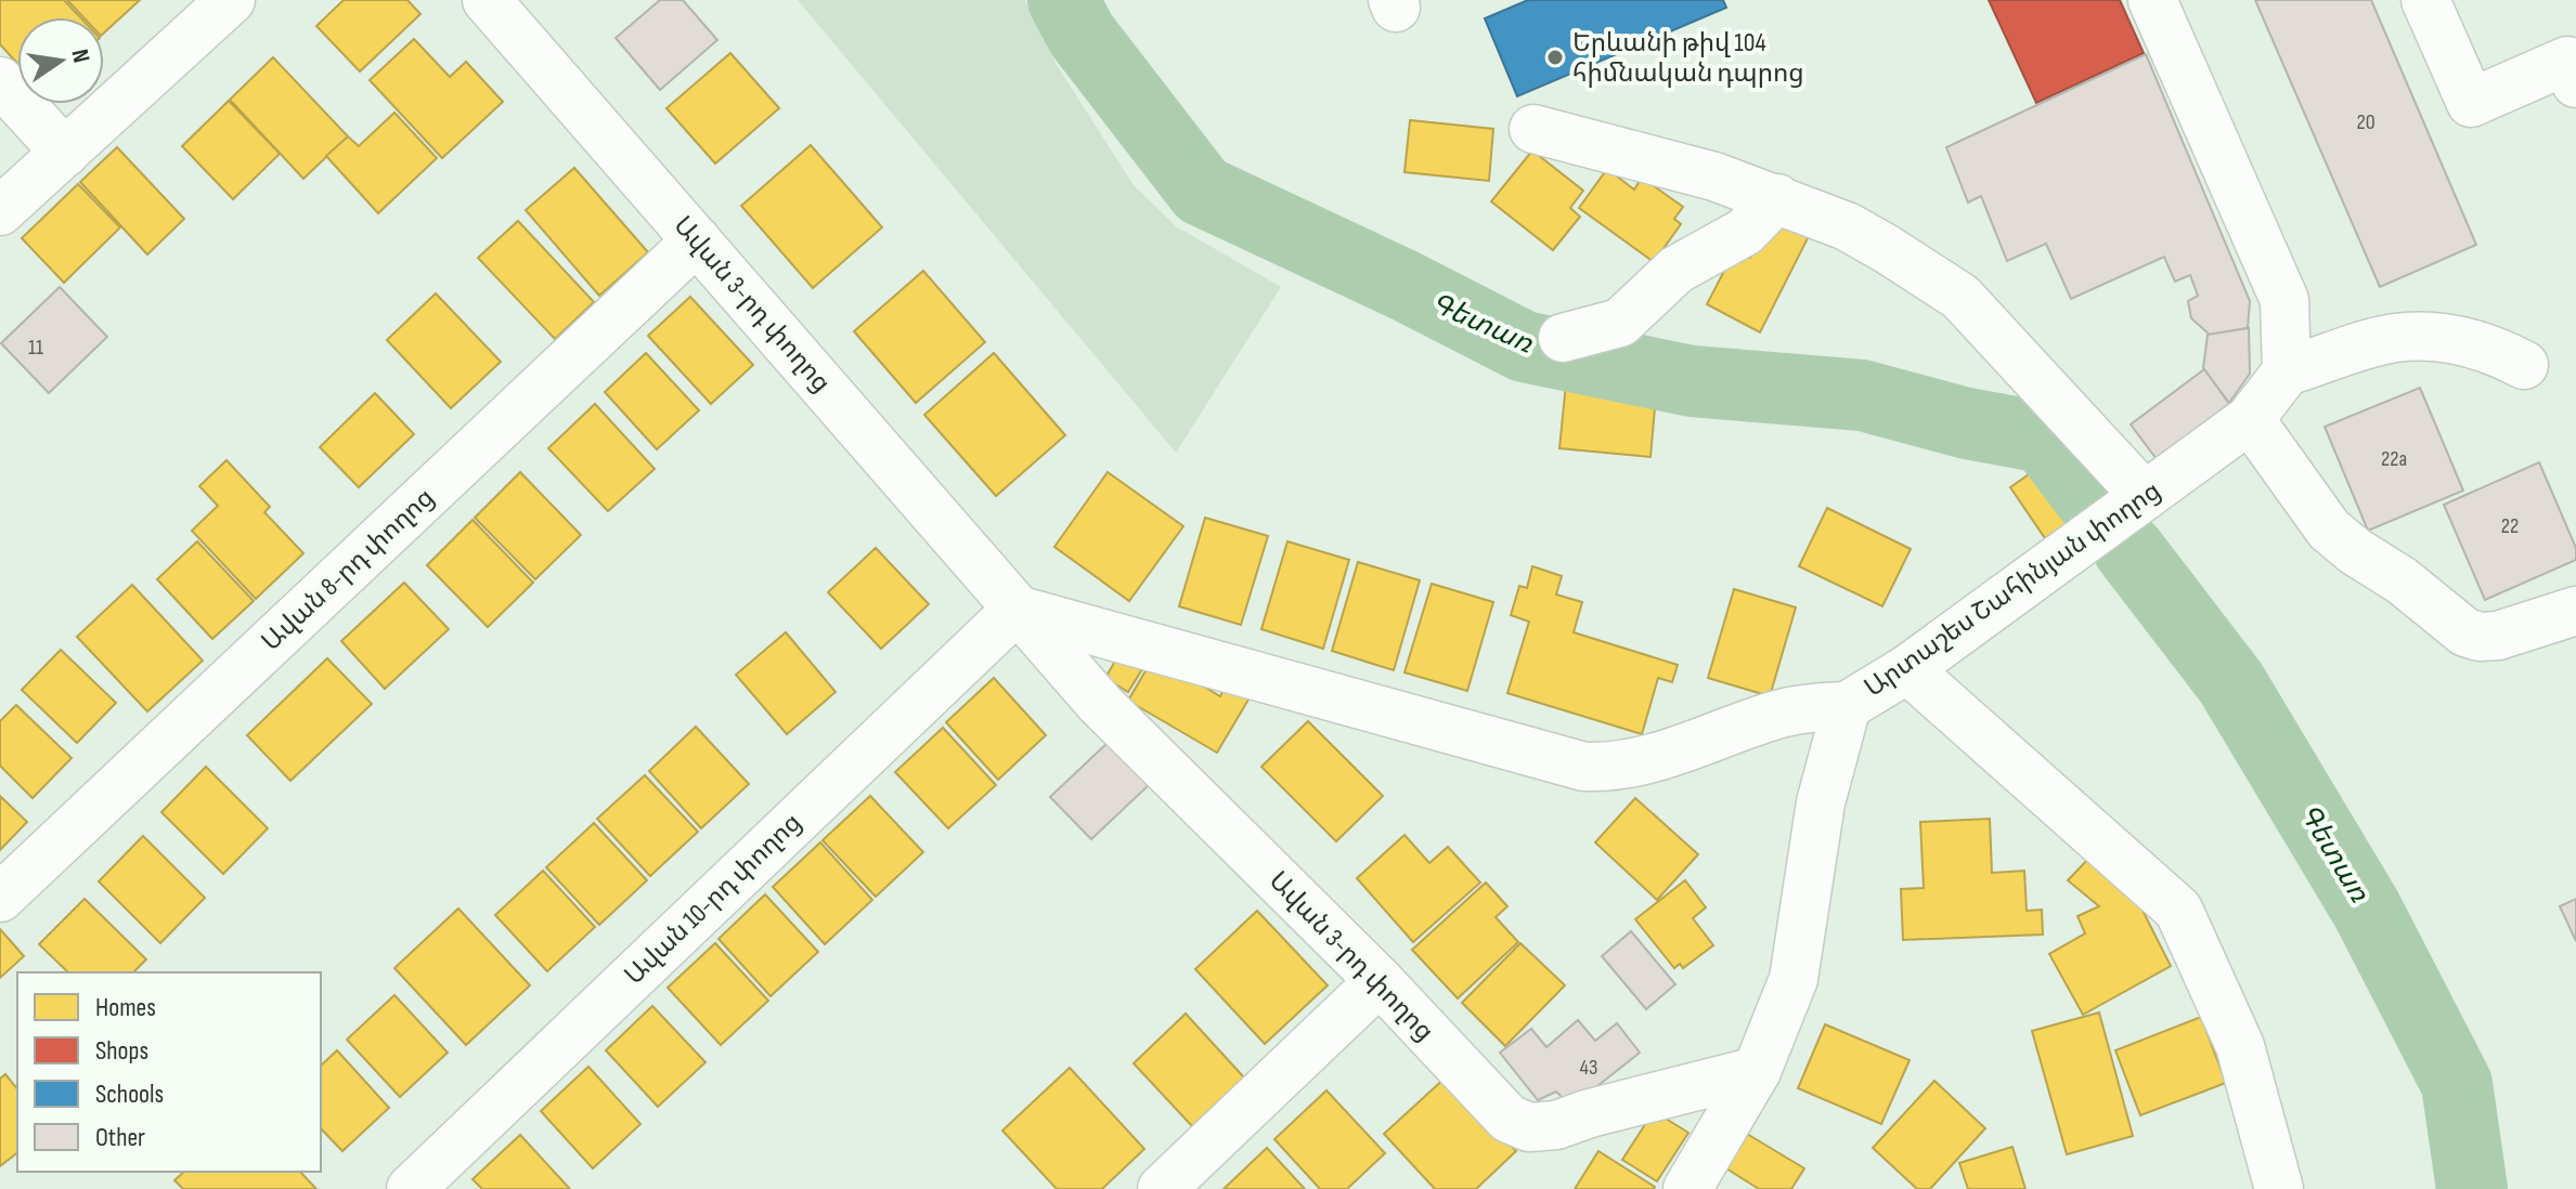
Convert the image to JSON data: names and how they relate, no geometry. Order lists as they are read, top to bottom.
{
  "streets": {
    "street": [
      "Ավան 3-րդ փողոց",
      "Ավան 8-րդ փողոց",
      "Արտաշես Շահինյան փողոց",
      "Ավան 10-րդ փողոց"
    ]
  },
  "crossings": [
    ["Ավան 3-րդ փողոց", "Ավան 8-րդ փողոց"],
    ["Ավան 3-րդ փողոց", "Արտաշես Շահինյան փողոց"],
    ["Ավան 3-րդ փողոց", "Ավան 10-րդ փողոց"]
  ],
  "water": ["Գետառ"],
  "places": ["Երևանի թիվ 104 հիմնական դպրոց"],
  "house_numbers": [
    "20",
    "11",
    "22a",
    "22",
    "43"
  ],
  "legend": [
    "Homes",
    "Shops",
    "Schools",
    "Other"
  ],
  "north": "right"
}
